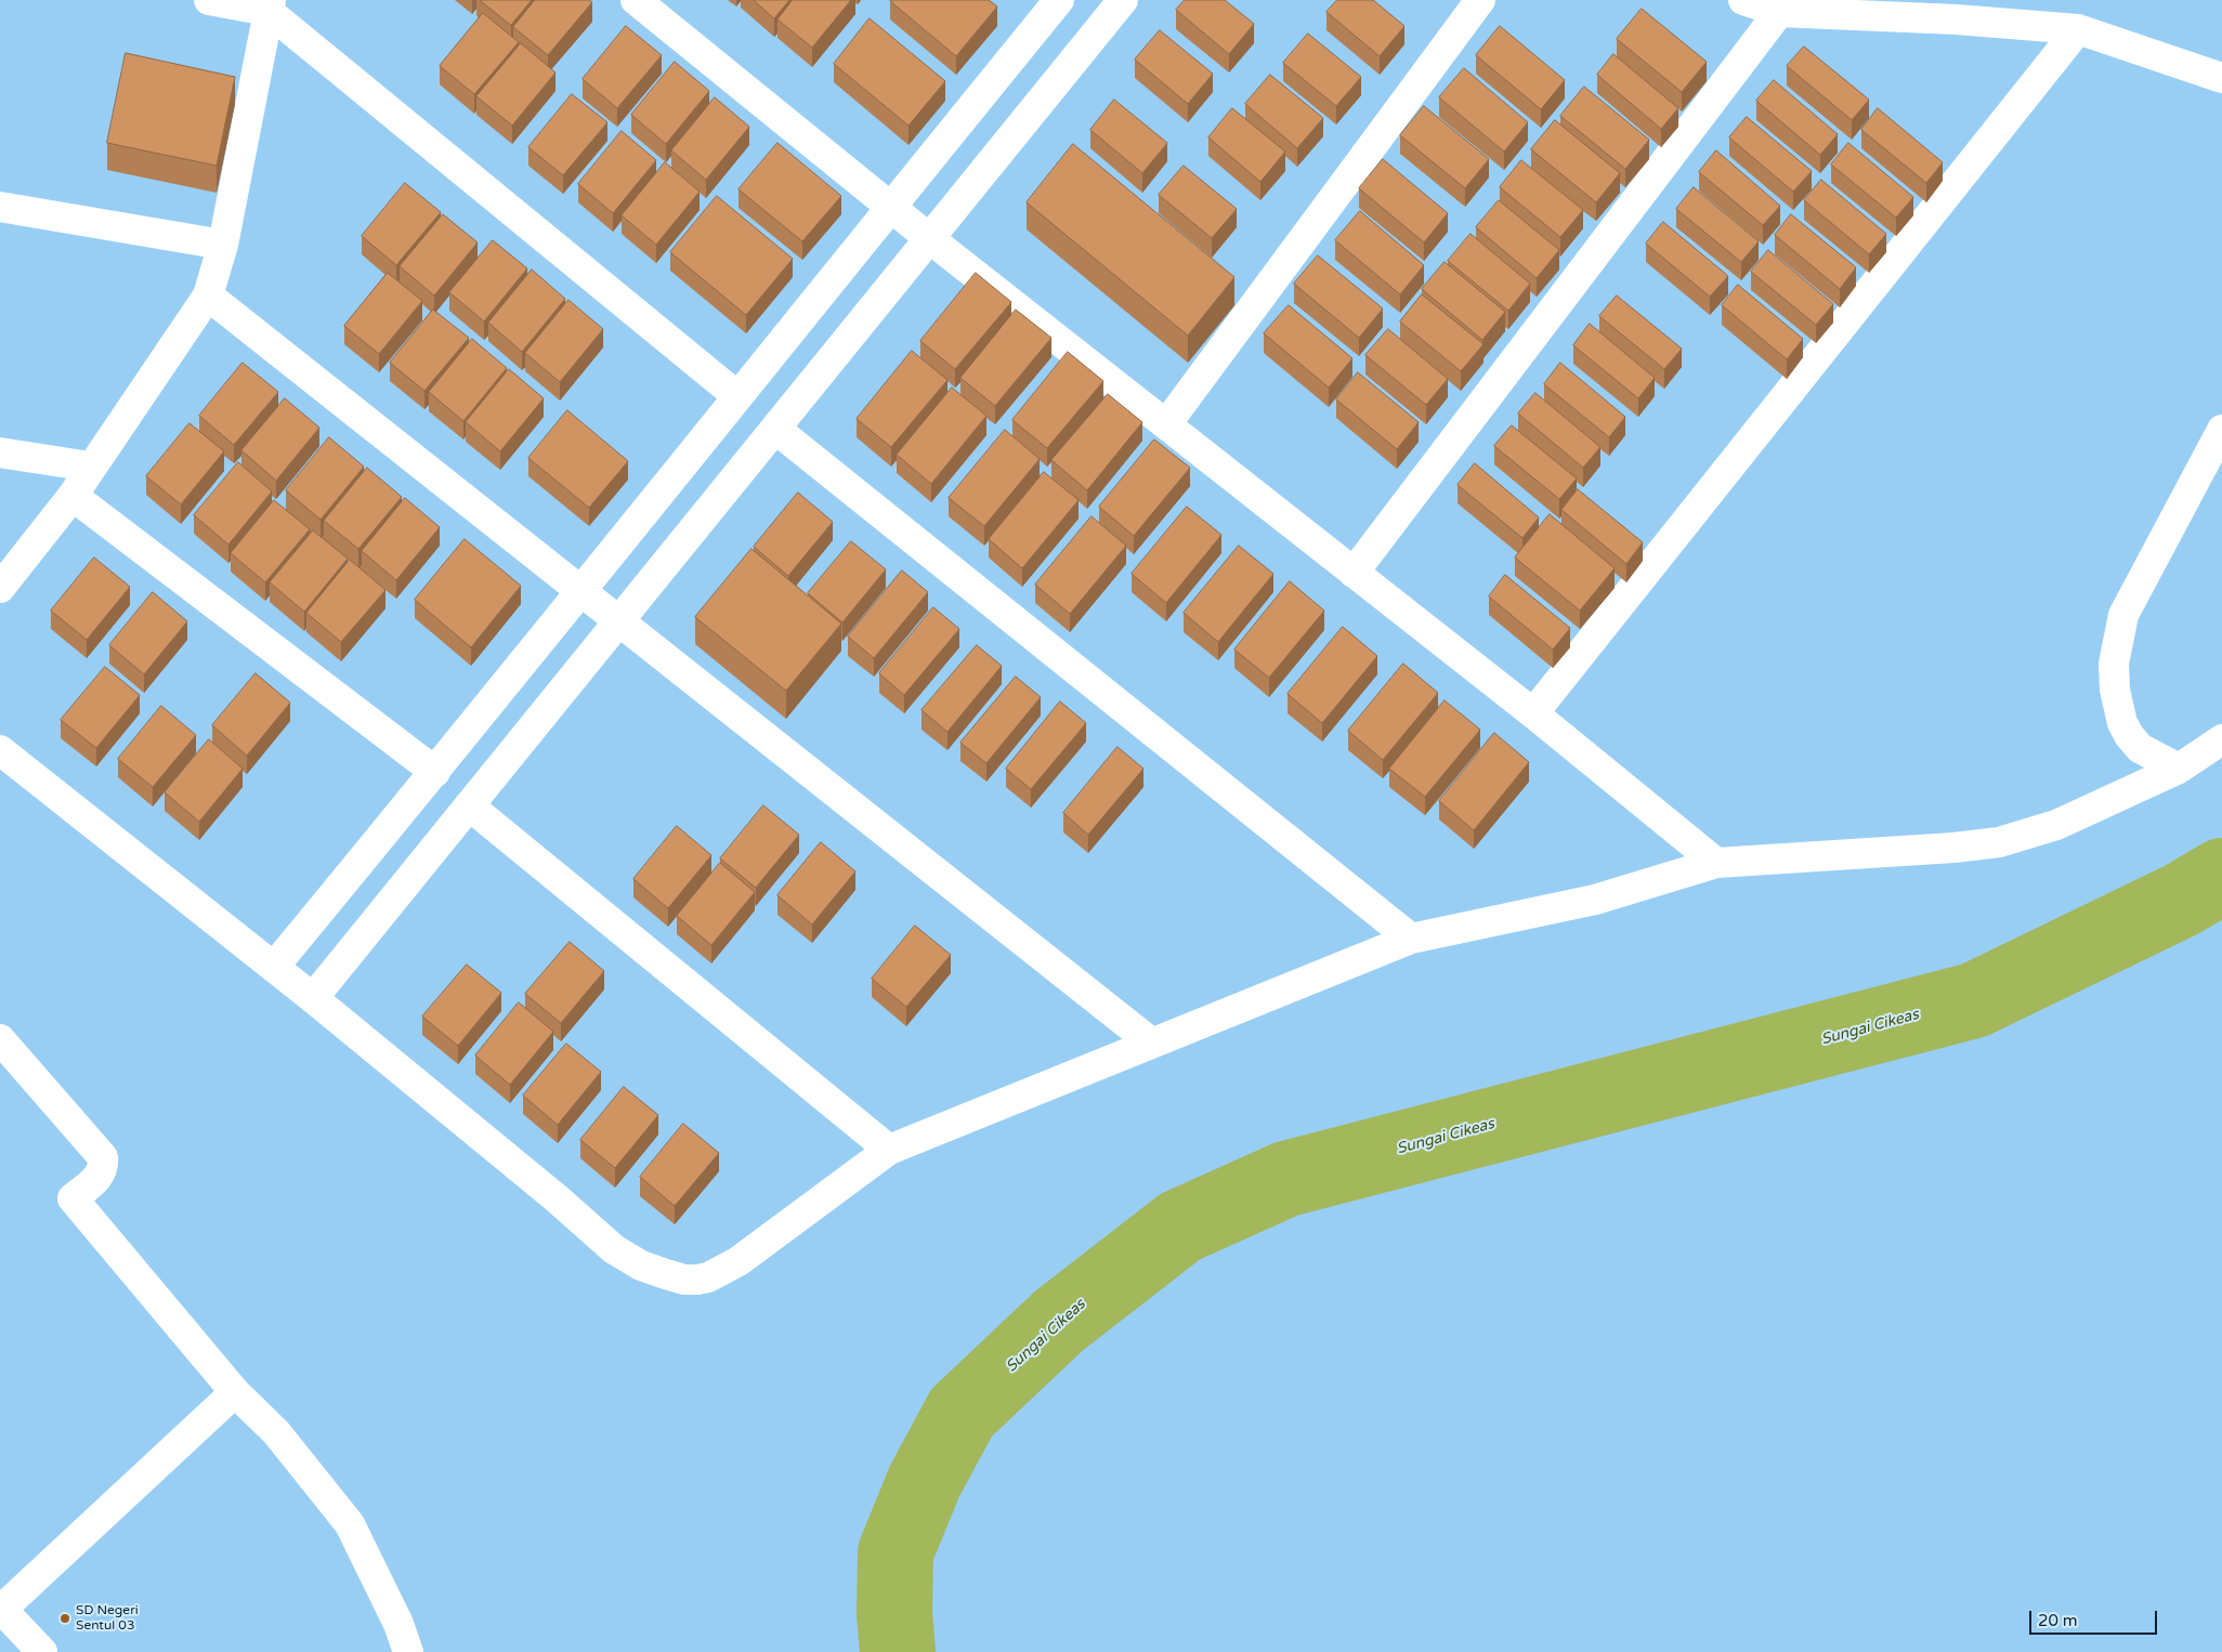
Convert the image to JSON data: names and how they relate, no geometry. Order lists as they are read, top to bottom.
{
  "water": ["Sungai Cikeas"],
  "places": ["SD Negeri Sentul 03"],
  "scale_bar": "20 m"
}
